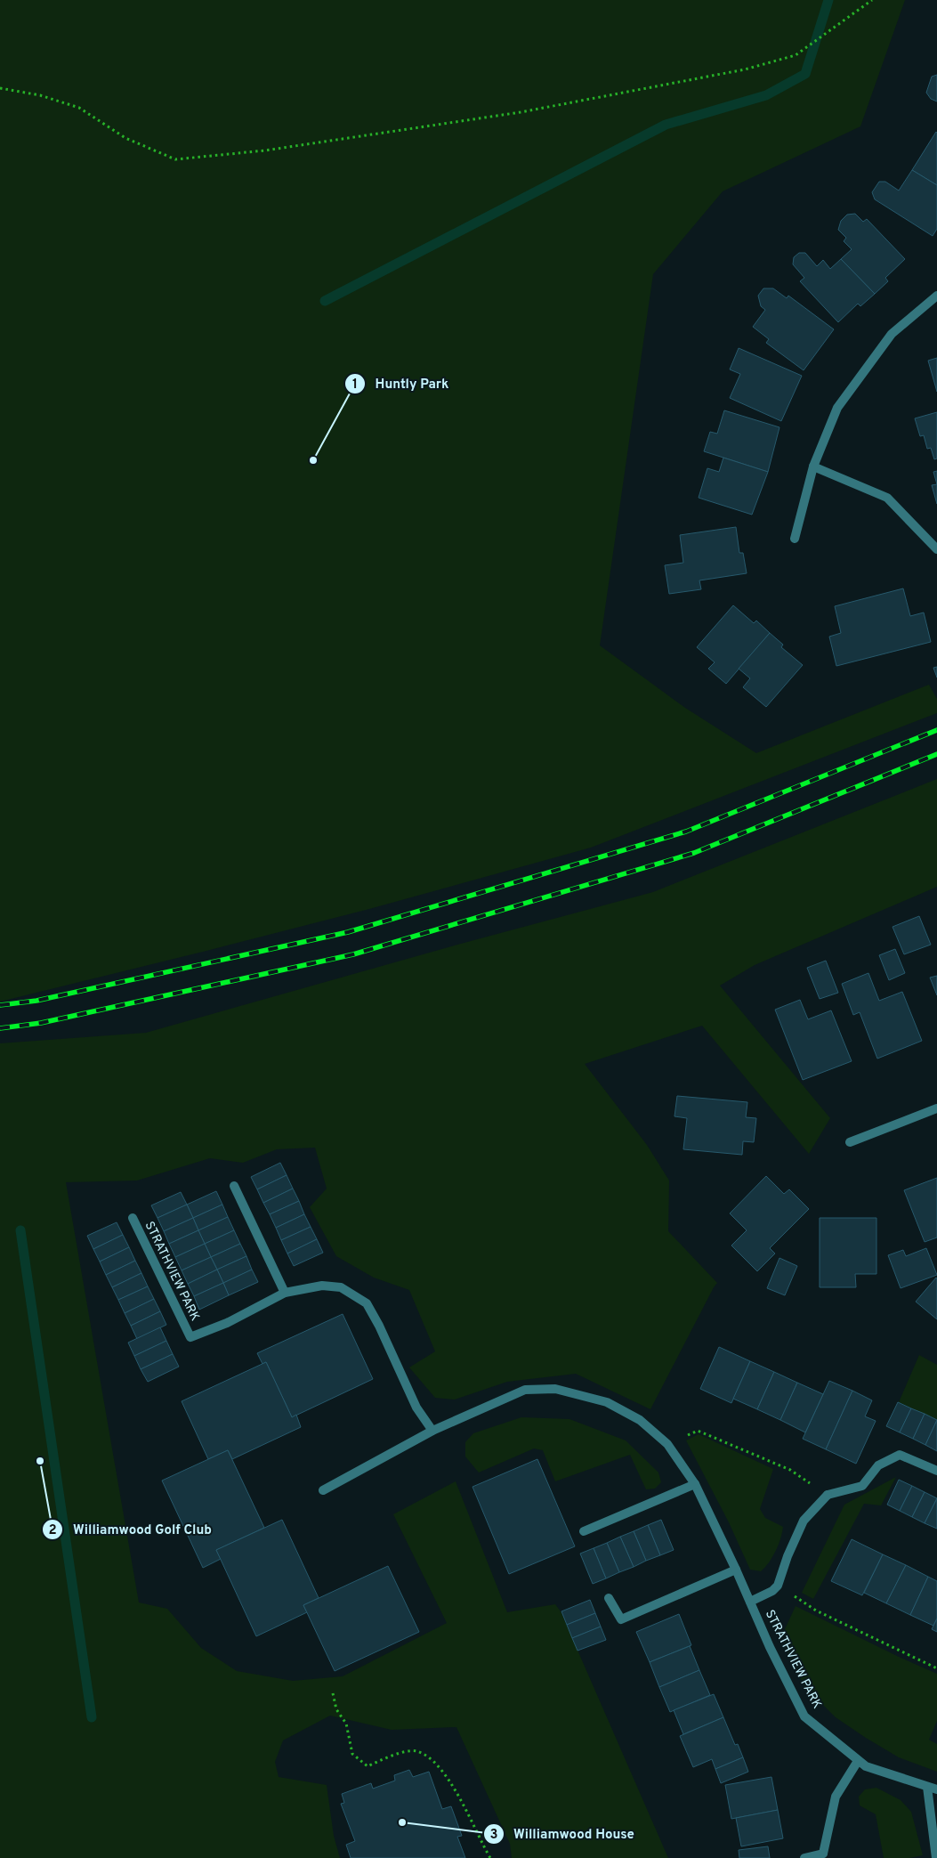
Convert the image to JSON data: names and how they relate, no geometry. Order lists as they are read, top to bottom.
{
  "streets": {
    "street": ["STRATHVIEW PARK"]
  },
  "places": ["Huntly Park", "Williamwood Golf Club", "Williamwood House"]
}
